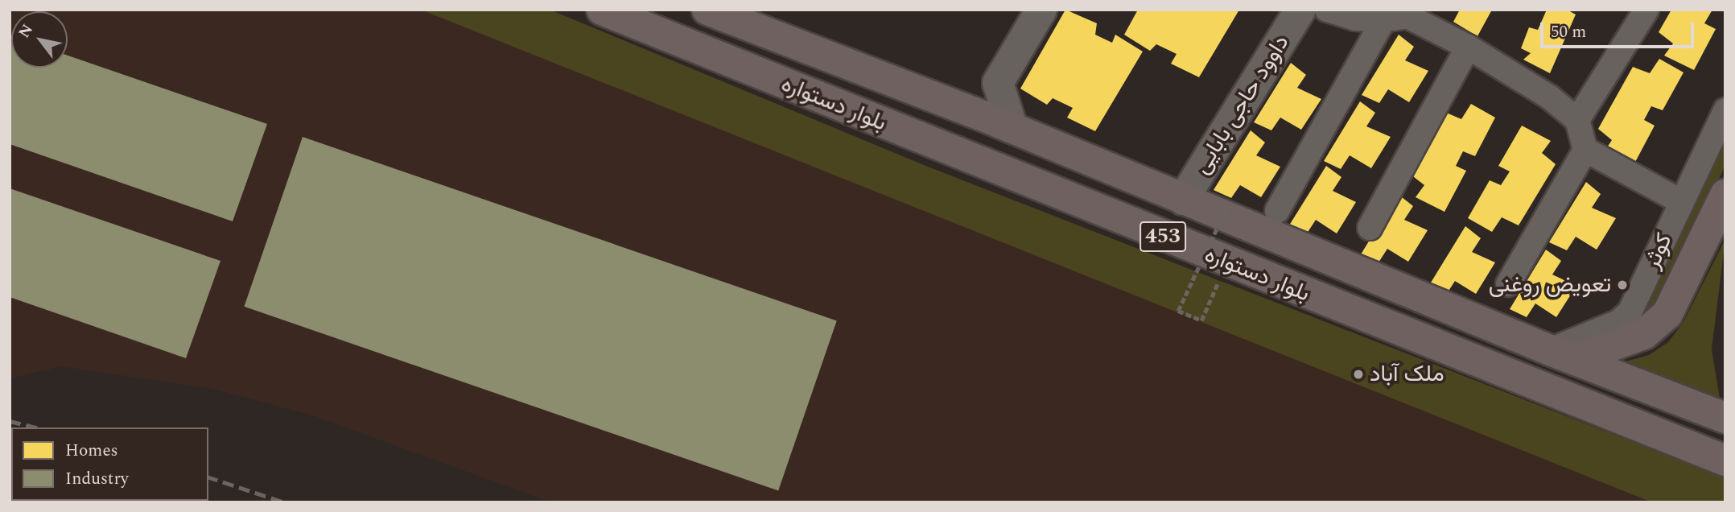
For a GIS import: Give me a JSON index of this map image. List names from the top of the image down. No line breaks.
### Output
{"streets":{"main road":["بلوار دستواره","453"],"street":["داوود حاجی بابایی","کوثر"]},"crossings":[["بلوار دستواره","داوود حاجی بابایی"],["بلوار دستواره","کوثر"]],"places":["تعویض روغنی","ملک آباد"],"legend":["Homes","Industry"],"scale_bar":"50 m","north":"top left"}
